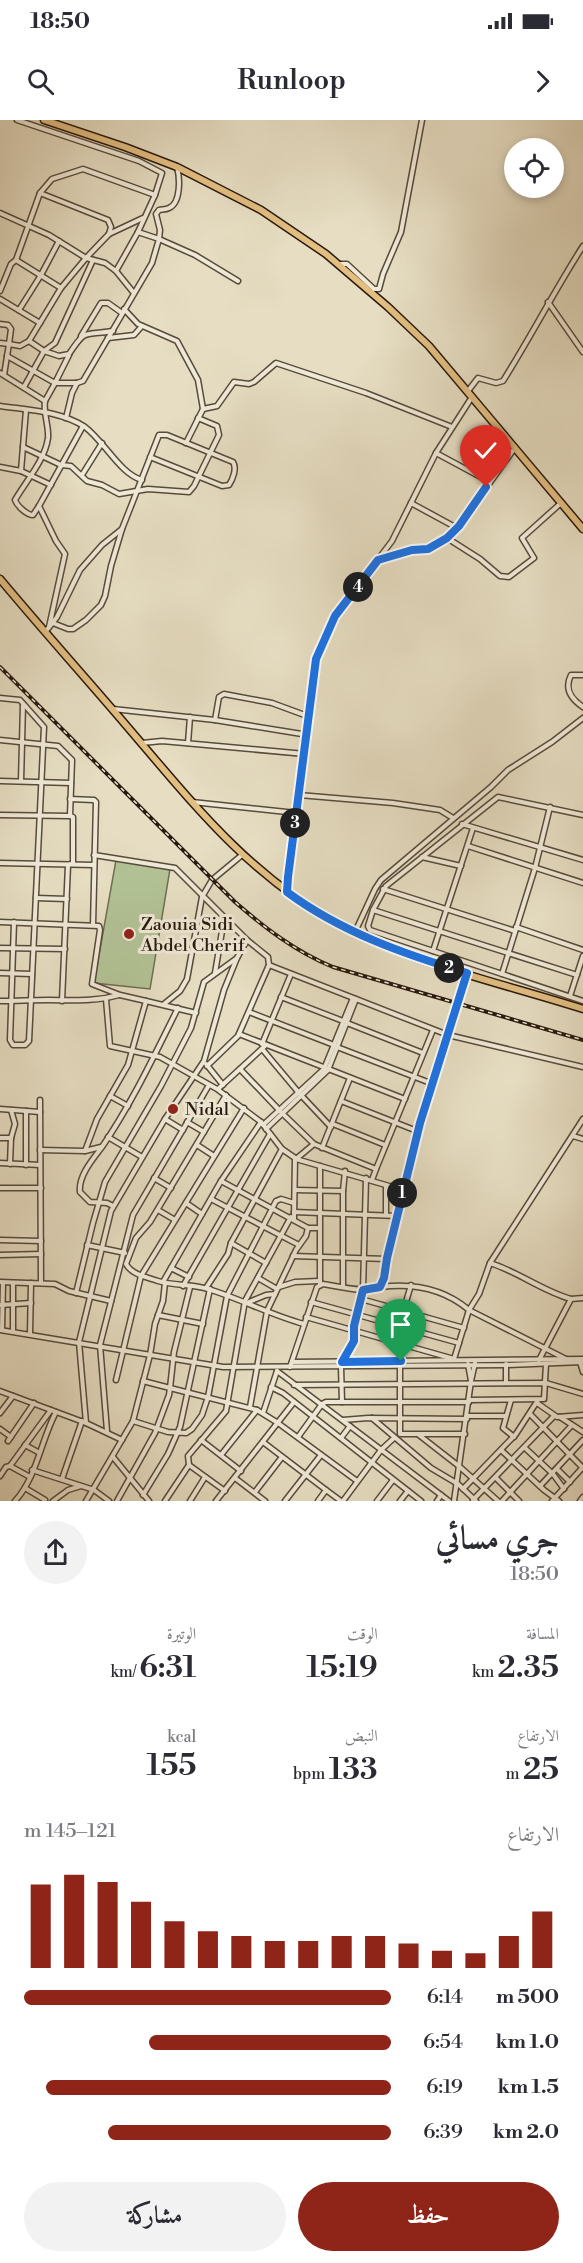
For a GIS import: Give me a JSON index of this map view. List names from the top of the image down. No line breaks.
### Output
{"places":["Zaouia Sidi Abdel Cherif","Nidal"],"page":{"status":"18:50","header":"Runloop","pins":["4","3","2","1"],"heading":["جري مسائي","18:50"],"stats":[["المسافة","2.35 km"],["الوقت","15:19"],["الوتيرة","6:31 /km"],["الارتفاع","25 m"],["النبض","133 bpm"],["kcal","155"]],"chart":["الارتفاع","121–145 m"],"list":[{"name":"500 m","note":"6:14"},{"name":"1.0 km","note":"6:54"},{"name":"1.5 km","note":"6:19"},{"name":"2.0 km","note":"6:39"}],"buttons":["حفظ","مشاركة"]}}
